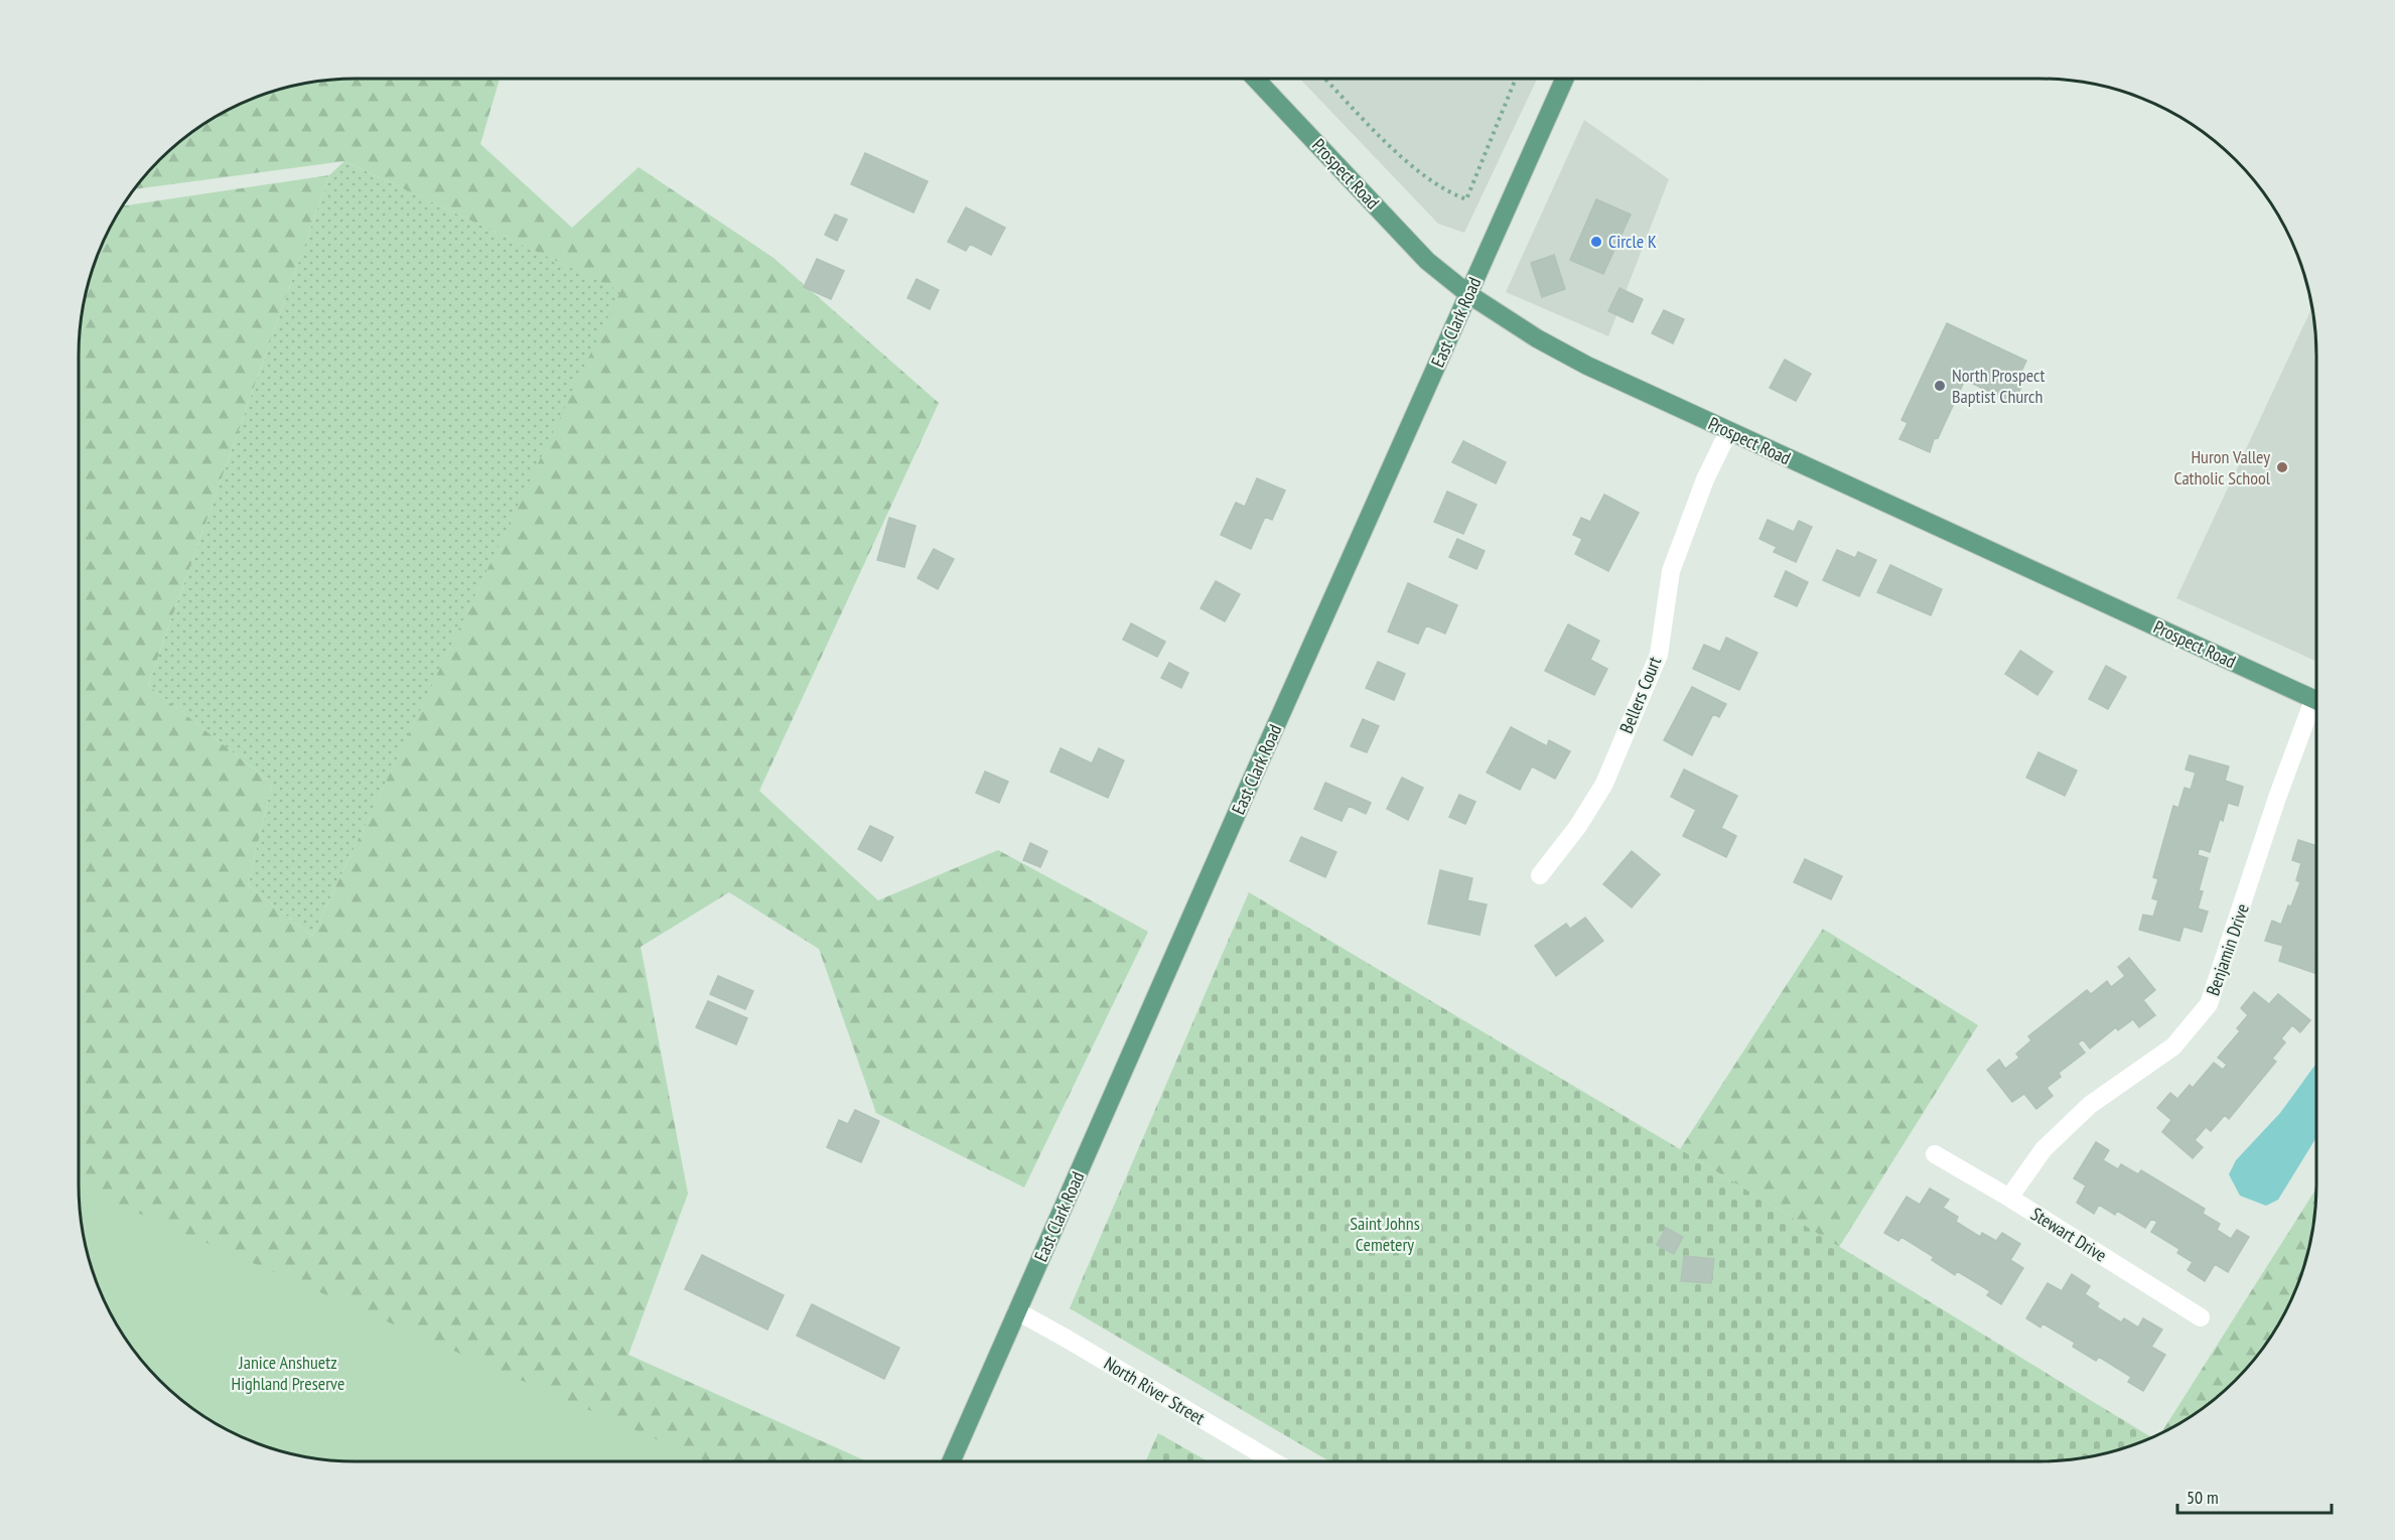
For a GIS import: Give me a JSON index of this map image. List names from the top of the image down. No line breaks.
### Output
{"streets":{"main road":["Prospect Road","East Clark Road"],"street":["Bellers Court","Benjamin Drive","Stewart Drive","North River Street"]},"crossings":[["Prospect Road","East Clark Road"],["Prospect Road","Bellers Court"],["East Clark Road","North River Street"],["Benjamin Drive","Stewart Drive"]],"parks":["Saint Johns Cemetery","Janice Anshuetz Highland Preserve"],"places":["Circle K","North Prospect Baptist Church","Huron Valley Catholic School"],"scale_bar":"50 m"}
